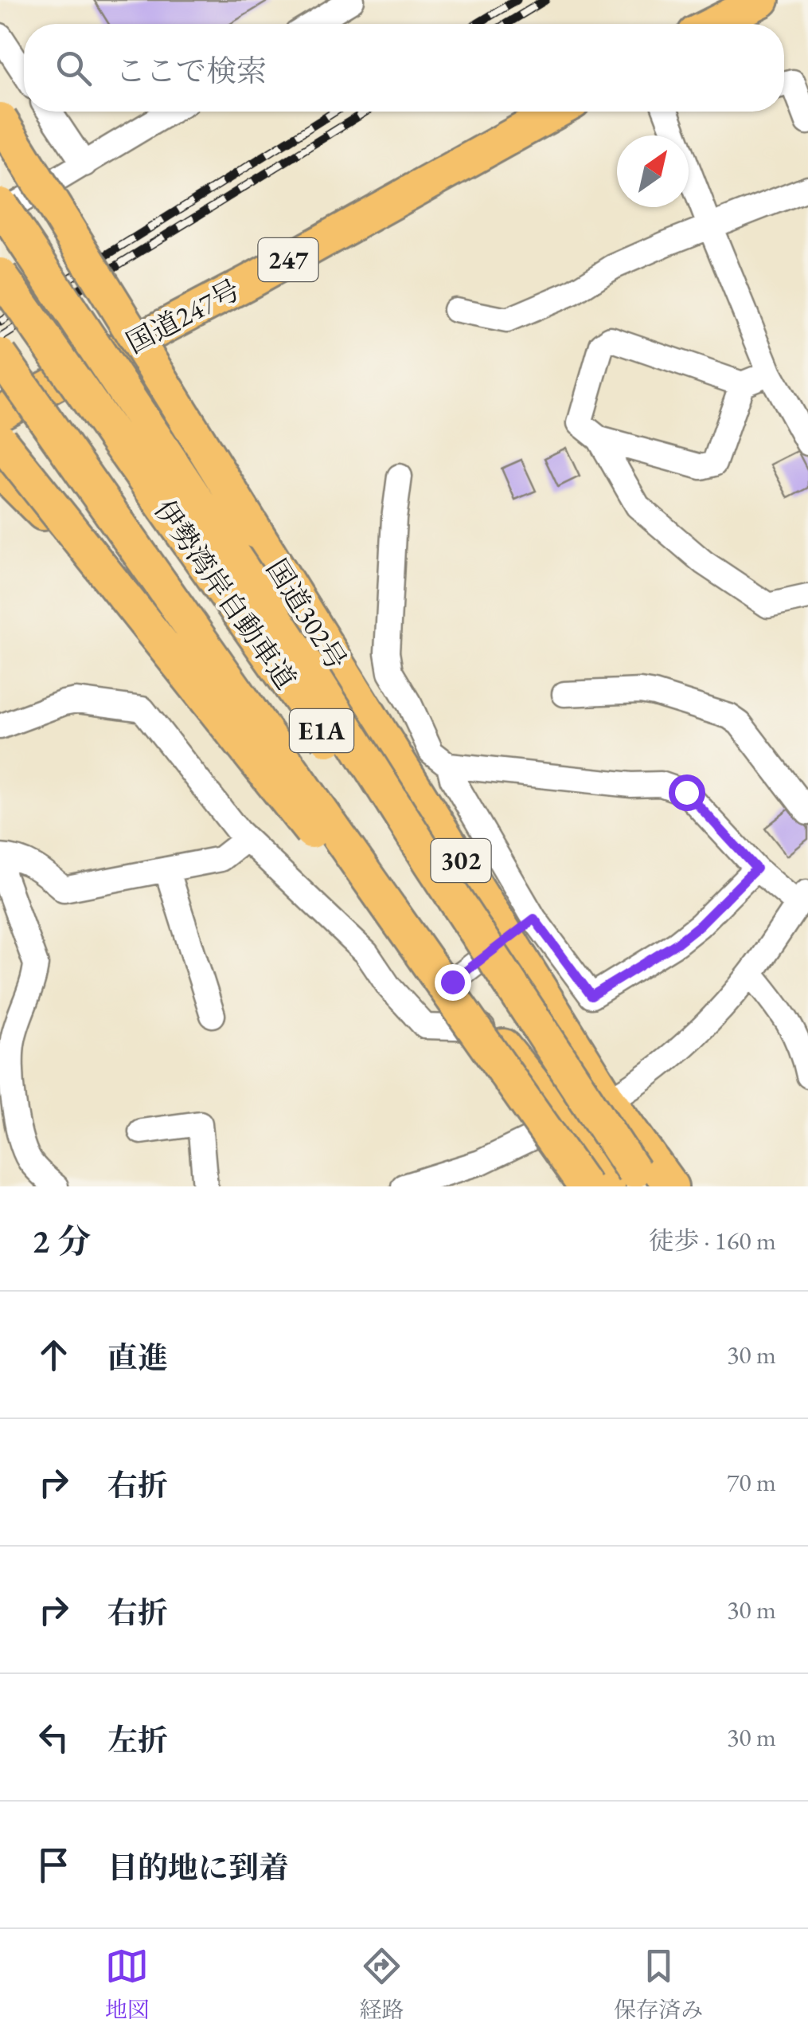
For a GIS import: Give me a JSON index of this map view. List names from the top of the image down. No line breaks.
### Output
{"streets":{"highway":["247","国道247号","伊勢湾岸自動車道","国道302号","E1A","302"]},"crossings":[["伊勢湾岸自動車道","302"]],"north":"top right","page":{"search":"ここで検索","heading":["2 分","徒歩 · 160 m"],"list":[["直進","30 m"],["右折","70 m"],["右折","30 m"],["左折","30 m"],"目的地に到着"],"nav":["地図","経路","保存済み"]}}
